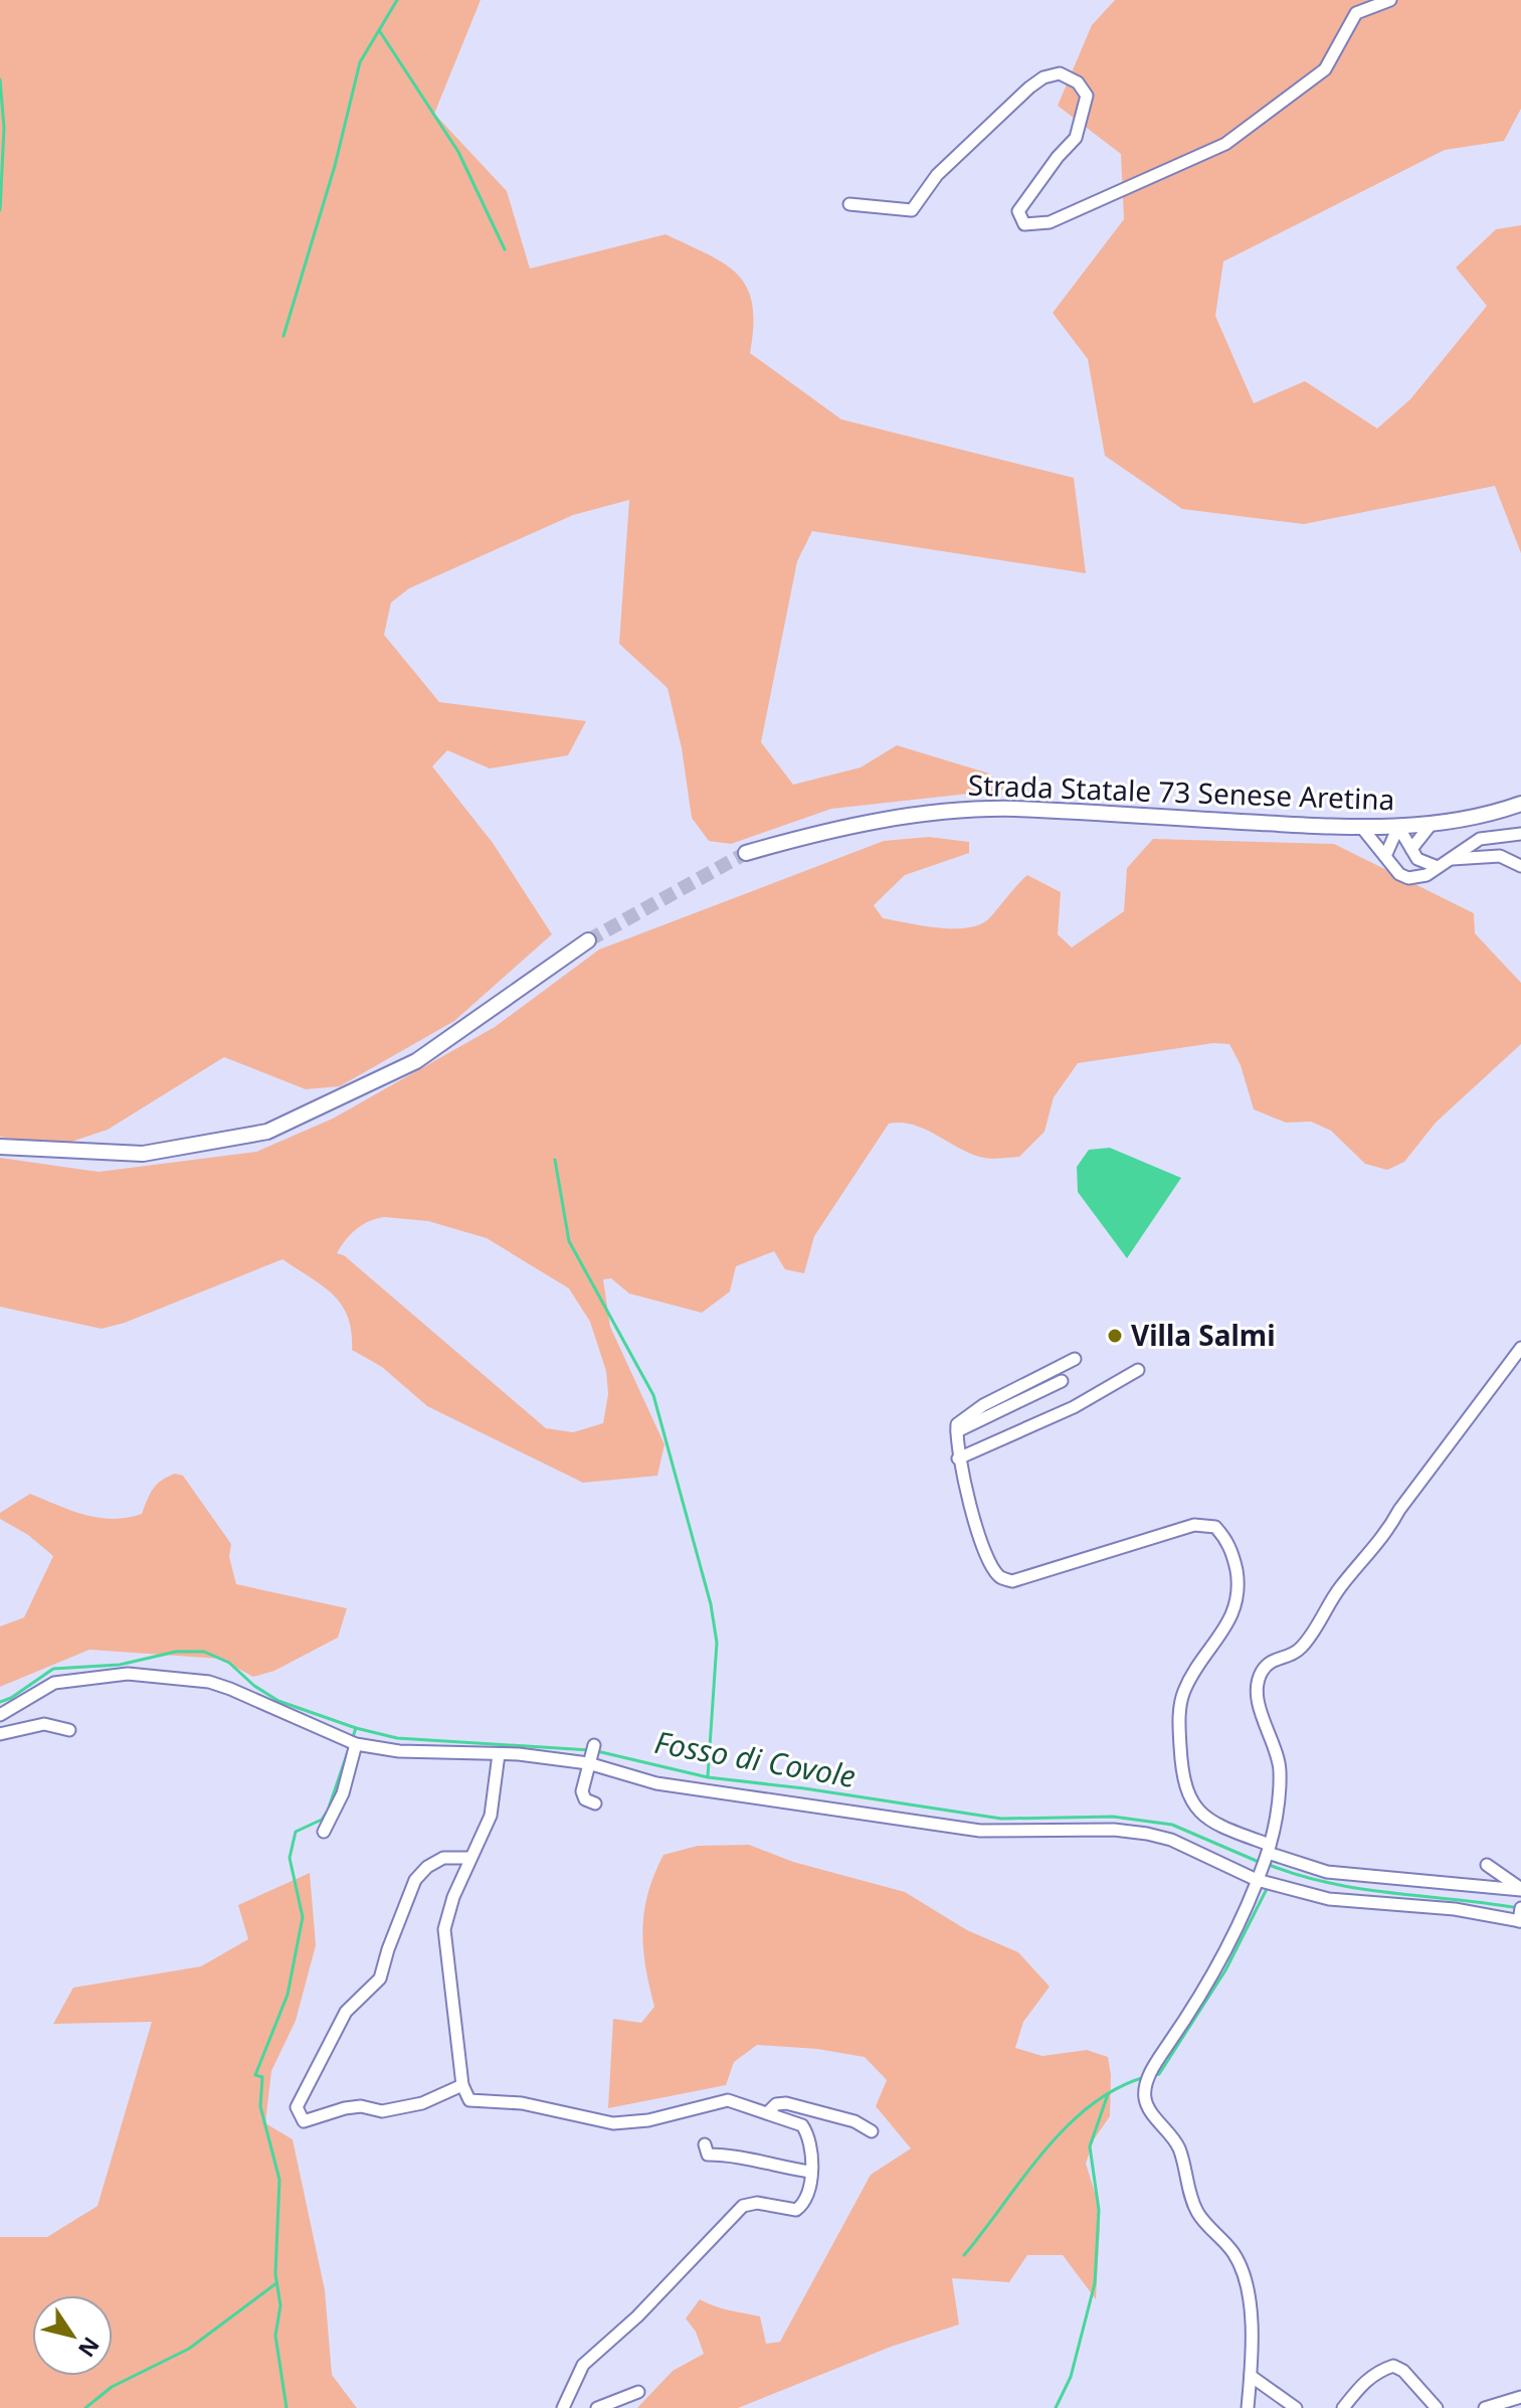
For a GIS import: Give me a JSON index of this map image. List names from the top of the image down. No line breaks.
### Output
{"streets":{"main road":["Strada Statale 73 Senese Aretina"]},"water":["Fosso di Covole"],"places":["Villa Salmi"],"north":"bottom right"}
